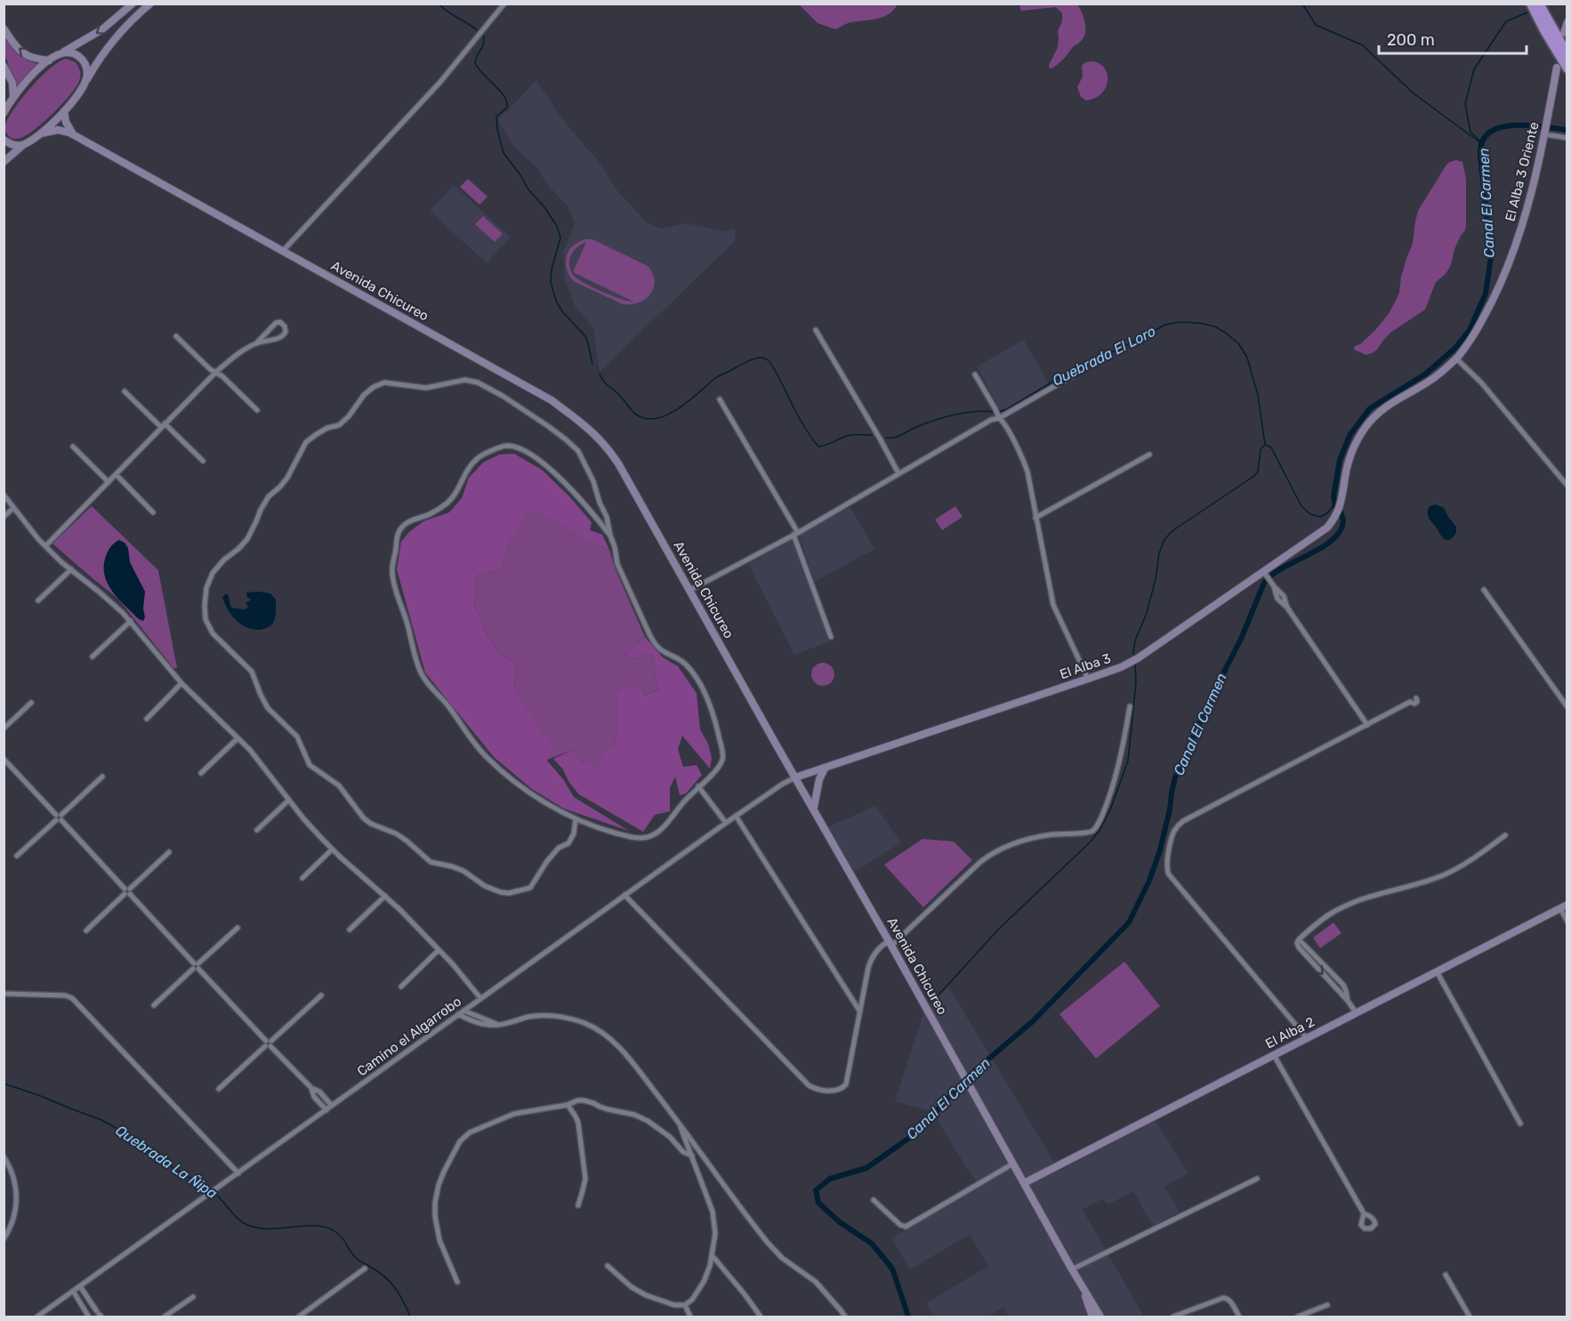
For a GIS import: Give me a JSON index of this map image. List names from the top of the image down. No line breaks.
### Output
{"streets":{"main road":["El Alba 3 Oriente","Avenida Chicureo","El Alba 3","El Alba 2"],"street":["Camino el Algarrobo"]},"crossings":[["El Alba 3 Oriente","El Alba 3"],["Avenida Chicureo","El Alba 3"],["Avenida Chicureo","El Alba 2"],["Avenida Chicureo","Camino el Algarrobo"],["El Alba 3","Camino el Algarrobo"]],"water":["Canal El Carmen","Quebrada El Loro","Quebrada La Ñipa"],"scale_bar":"200 m"}
